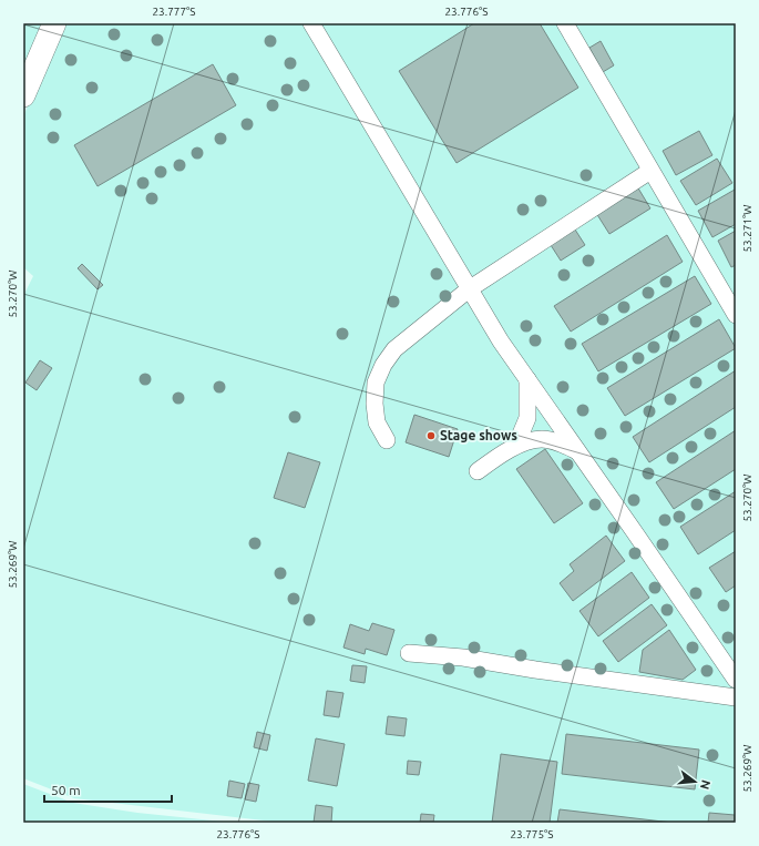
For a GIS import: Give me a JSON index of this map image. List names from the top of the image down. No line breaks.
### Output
{"places":["Stage shows"],"scale_bar":"50 m","north":"right","coordinates":["23.777°S","23.776°S","53.271°W","53.270°W","53.269°W","23.775°S"]}
